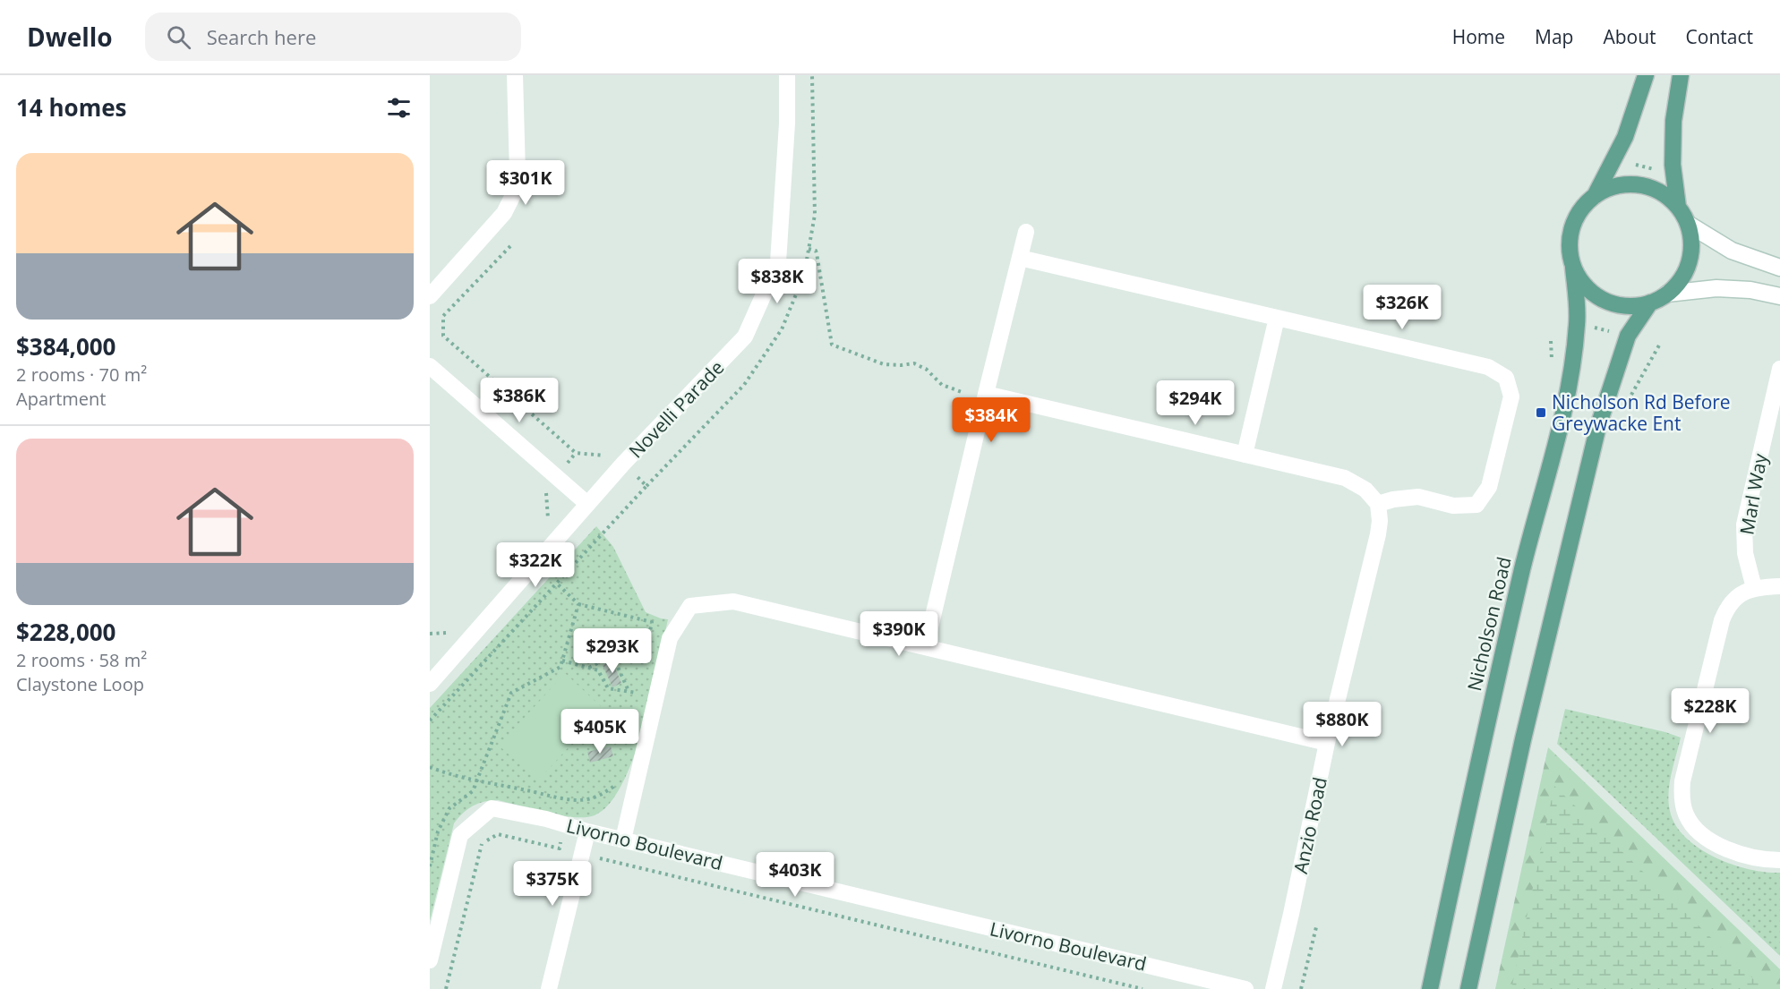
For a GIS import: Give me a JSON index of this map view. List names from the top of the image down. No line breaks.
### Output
{"streets":{"main road":["Nicholson Road"],"street":["Novelli Parade","Marl Way","Anzio Road","Livorno Boulevard"]},"places":{"transit":["Nicholson Rd Before Greywacke Ent"]},"page":{"header":"Dwello","search":"Search here","nav":["Home","Map","About","Contact"],"heading":"14 homes","list":[{"name":"$384,000","note":"2 rooms · 70 m² · Apartment"},{"name":"$228,000","note":"2 rooms · 58 m² · Claystone Loop"}],"price":["$301K","$838K","$326K","$386K","$294K","$384K","$322K","$390K","$293K","$228K","$880K","$405K","$403K","$375K"]}}
